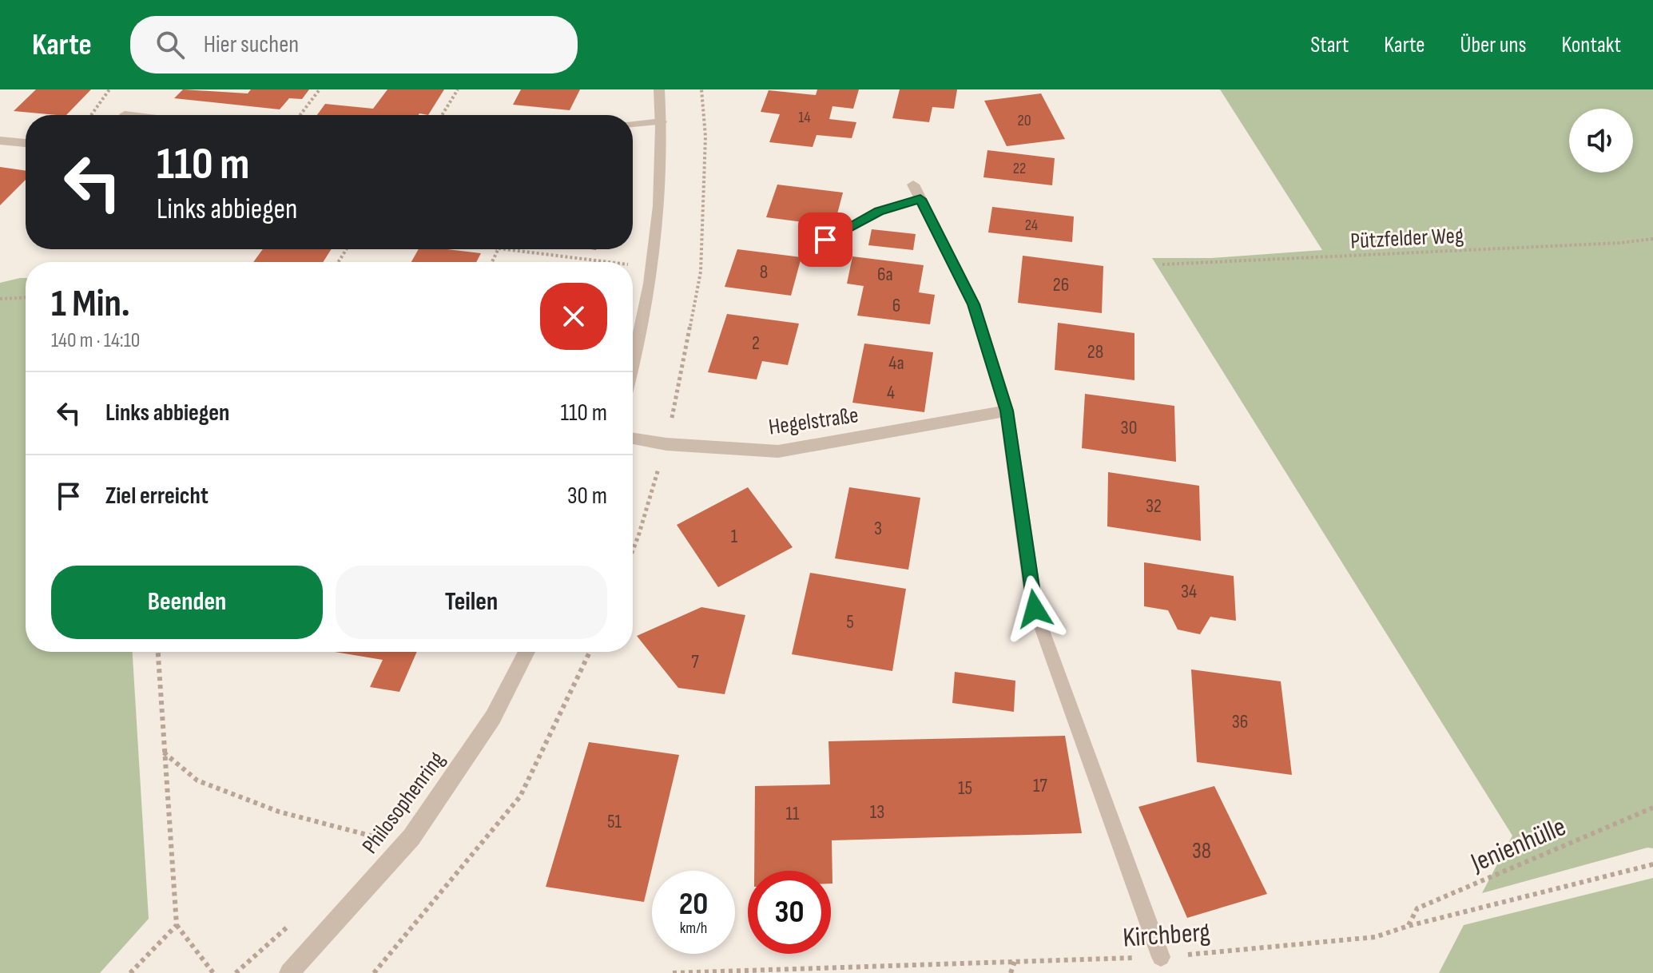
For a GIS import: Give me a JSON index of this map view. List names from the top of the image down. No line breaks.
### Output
{"streets":{"street":["Hegelstraße","Philosophenring"],"path":["Pützfelder Weg","Jenienhülle","Kirchberg"]},"crossings":[["Jenienhülle","Kirchberg"]],"house_numbers":["14","20","22","24","8","6a","26","6","2","28","4a","4","30","32","3","1","34","5","7","36","17","15","13","11","51","38"],"page":{"header":"Karte","search":"Hier suchen","nav":["Start","Karte","Über uns","Kontakt"],"turn":["110 m","Links abbiegen"],"heading":["1 Min.","140 m · 14:10"],"list":[{"name":"Links abbiegen","value":"110 m"},{"name":"Ziel erreicht","value":"30 m"}],"buttons":["Beenden","Teilen"],"speed":"20 km/h","limit":"30"}}
